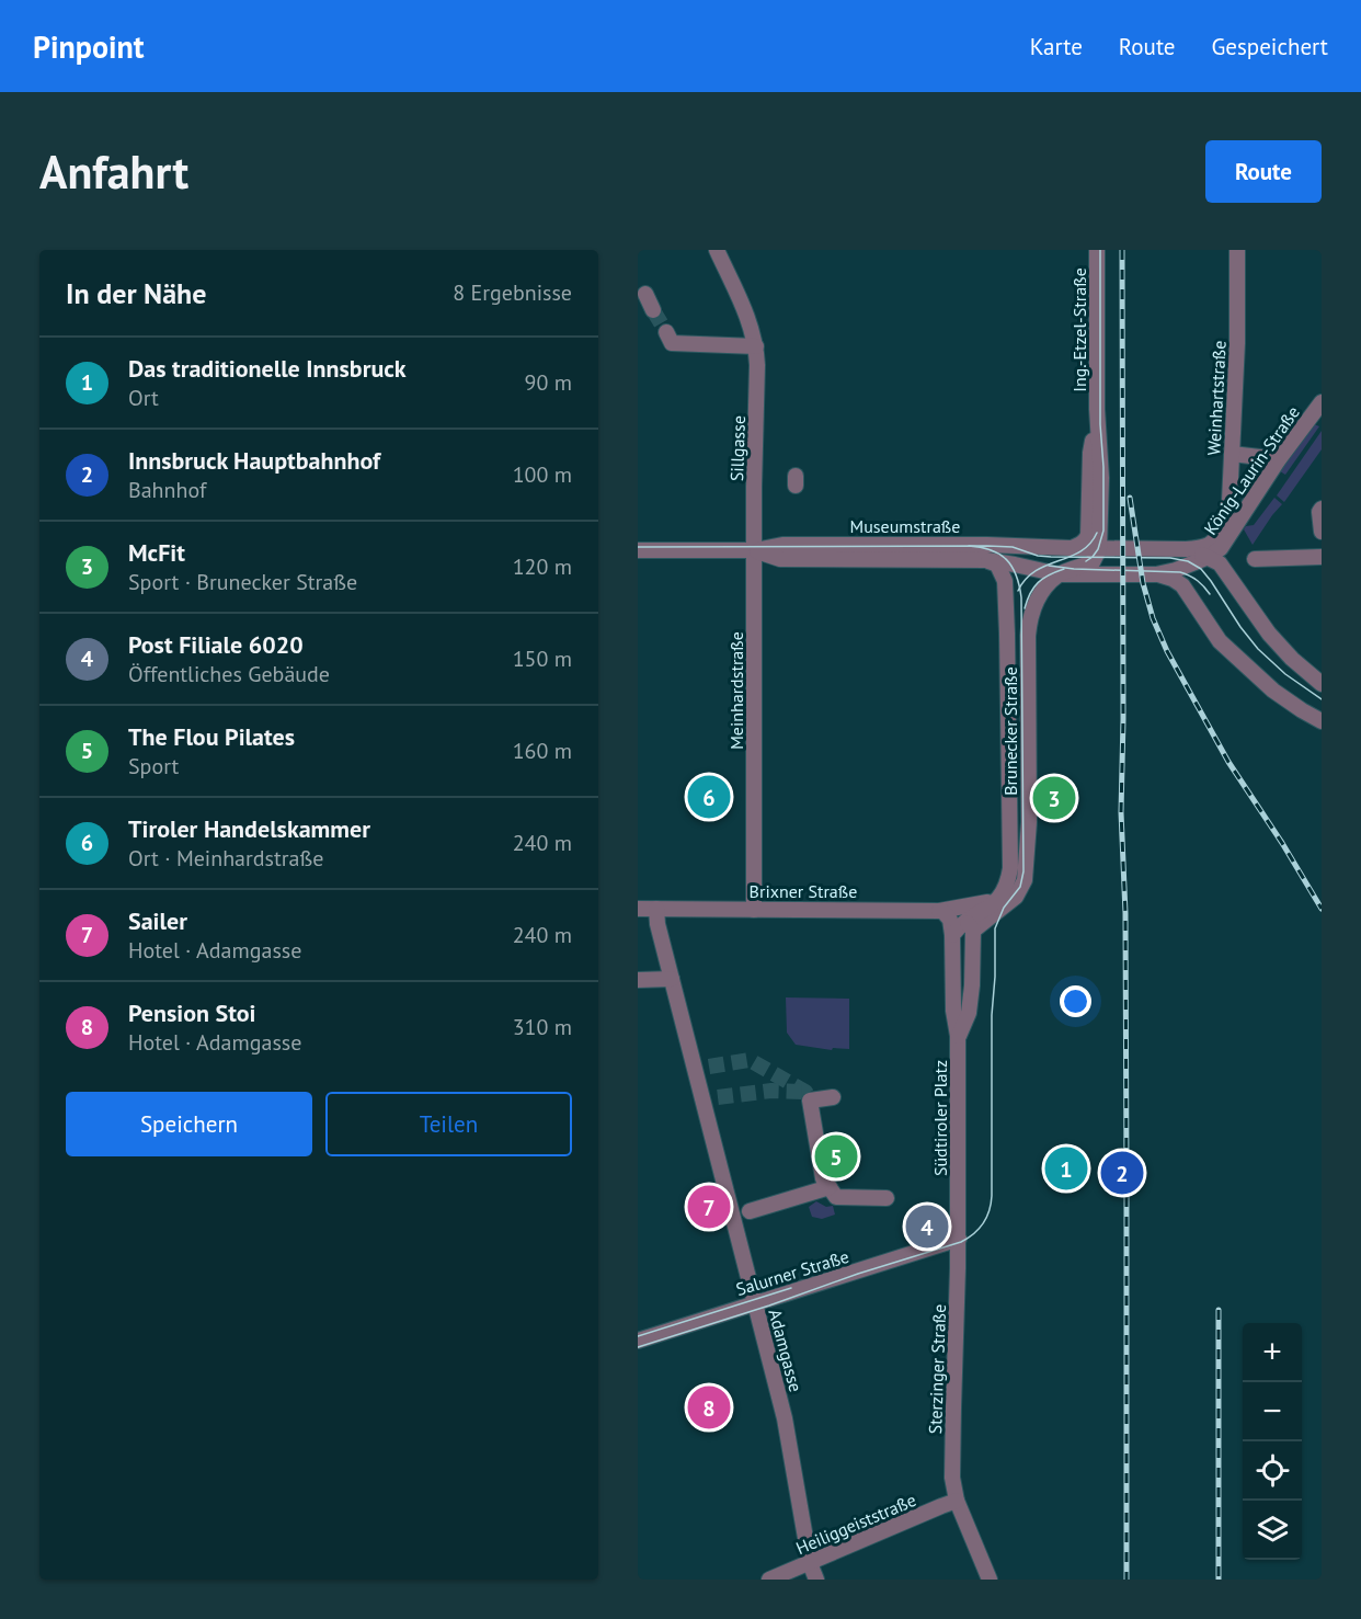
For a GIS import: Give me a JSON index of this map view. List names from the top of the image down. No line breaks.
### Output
{"streets":{"street":["Ing.-Etzel-Straße","Weinhartstraße","Sillgasse","König-Laurin-Straße","Museumstraße","Meinhardstraße","Brunecker Straße","Brixner Straße","Südtiroler Platz","Salurner Straße","Adamgasse","Sterzinger Straße","Heiliggeiststraße"]},"crossings":[["Ing.-Etzel-Straße","Museumstraße"],["Weinhartstraße","König-Laurin-Straße"],["Weinhartstraße","Museumstraße"],["Sillgasse","Museumstraße"],["Sillgasse","Meinhardstraße"],["König-Laurin-Straße","Museumstraße"],["Museumstraße","Meinhardstraße"],["Museumstraße","Brunecker Straße"],["Meinhardstraße","Brixner Straße"],["Brixner Straße","Südtiroler Platz"],["Brixner Straße","Adamgasse"],["Südtiroler Platz","Salurner Straße"],["Südtiroler Platz","Sterzinger Straße"],["Salurner Straße","Adamgasse"],["Salurner Straße","Sterzinger Straße"],["Adamgasse","Heiliggeiststraße"],["Sterzinger Straße","Heiliggeiststraße"]],"page":{"header":"Pinpoint","nav":["Karte","Route","Gespeichert"],"buttons":["Route",["Speichern","Teilen"]],"title":"Anfahrt","heading":["In der Nähe","8 Ergebnisse"],"list":[{"mark":"1","name":"Das traditionelle Innsbruck","note":"Ort","value":"90 m"},{"mark":"2","name":"Innsbruck Hauptbahnhof","note":"Bahnhof","value":"100 m"},{"mark":"3","name":"McFit","note":"Sport · Brunecker Straße","value":"120 m"},{"mark":"4","name":"Post Filiale 6020","note":"Öffentliches Gebäude","value":"150 m"},{"mark":"5","name":"The Flou Pilates","note":"Sport","value":"160 m"},{"mark":"6","name":"Tiroler Handelskammer","note":"Ort · Meinhardstraße","value":"240 m"},{"mark":"7","name":"Sailer","note":"Hotel · Adamgasse","value":"240 m"},{"mark":"8","name":"Pension Stoi","note":"Hotel · Adamgasse","value":"310 m"}],"pins":["6","3","5","1","2","7","4","8"],"map_buttons":["+","−"]}}
